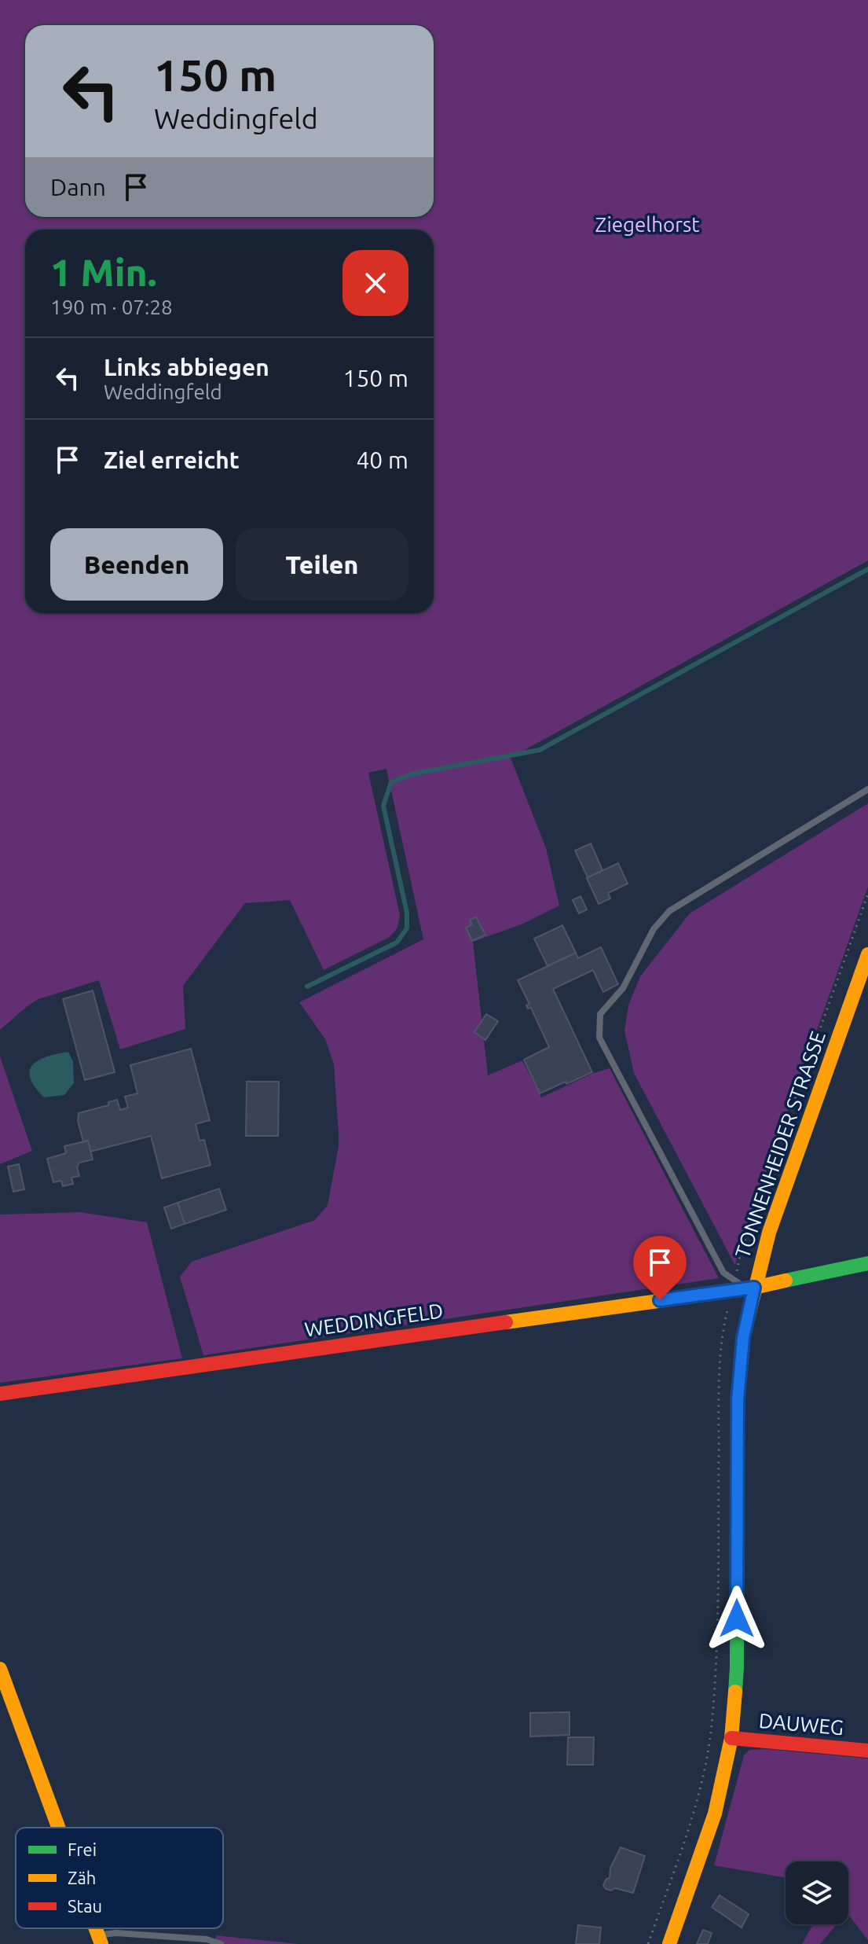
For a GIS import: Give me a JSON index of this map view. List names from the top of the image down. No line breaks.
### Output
{"streets":{"street":["TONNENHEIDER STRASSE","WEDDINGFELD","DAUWEG"]},"crossings":[["TONNENHEIDER STRASSE","WEDDINGFELD"],["TONNENHEIDER STRASSE","DAUWEG"]],"parks":["Ziegelhorst"],"legend":["Frei","Zäh","Stau"],"page":{"turn":["150 m","Weddingfeld"],"then":"Dann","heading":["1 Min.","190 m · 07:28"],"list":[{"name":"Links abbiegen","note":"Weddingfeld","value":"150 m"},{"name":"Ziel erreicht","value":"40 m"}],"buttons":["Beenden","Teilen"]}}
